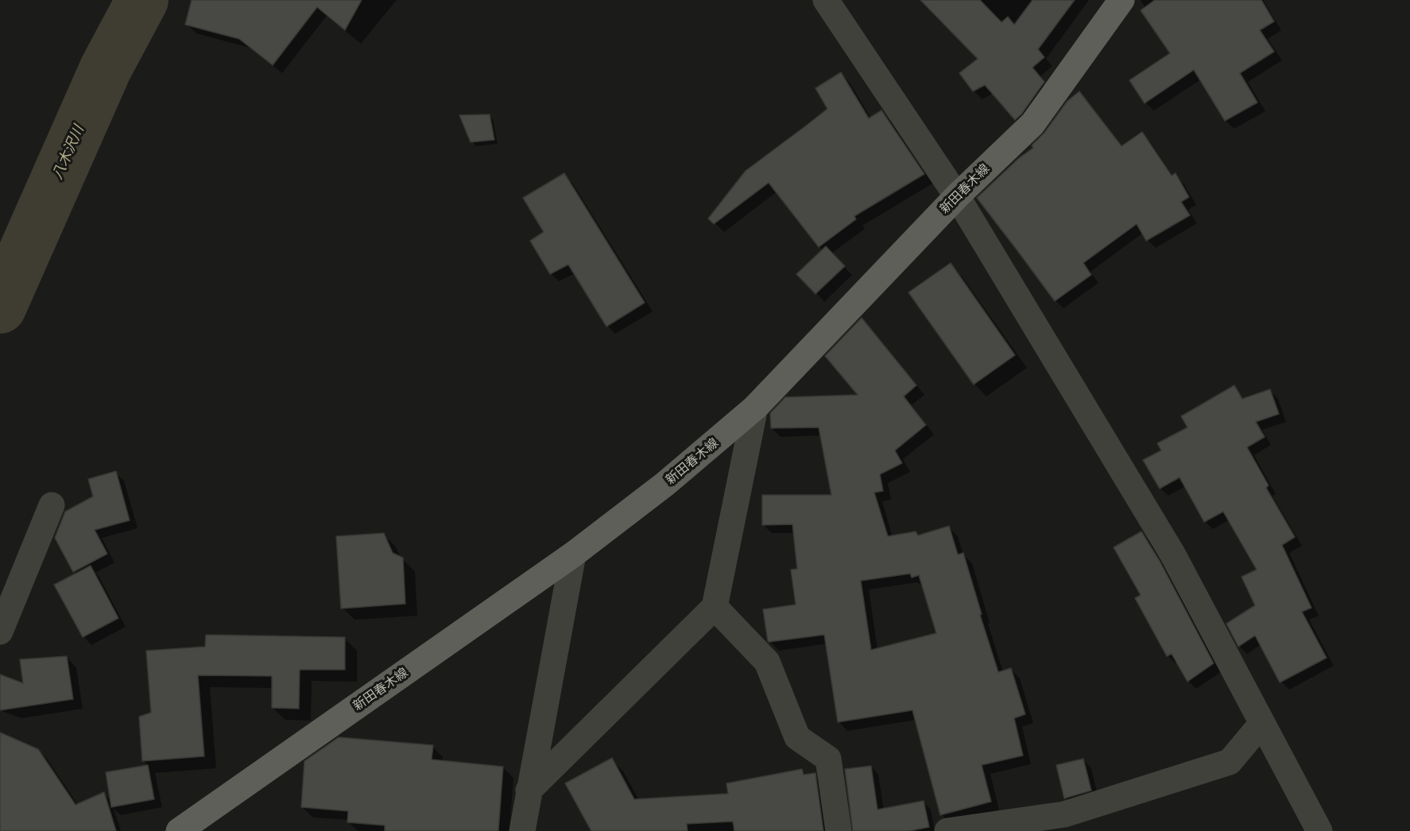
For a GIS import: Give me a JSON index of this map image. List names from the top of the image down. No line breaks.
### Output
{"streets":{"main road":["新田春木線"]},"water":["八木沢川"]}
